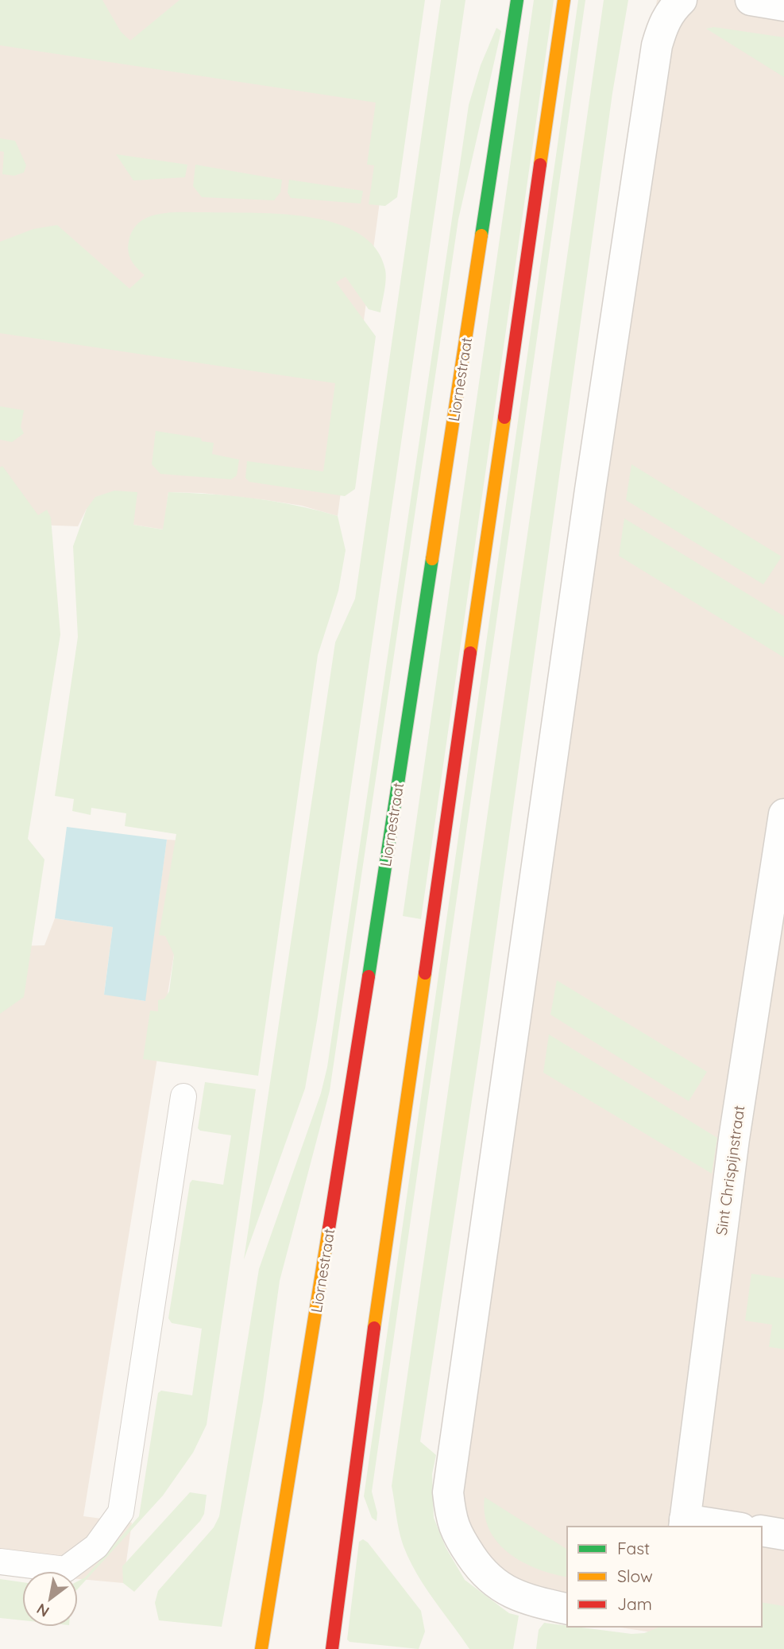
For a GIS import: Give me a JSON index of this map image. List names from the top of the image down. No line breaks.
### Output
{"streets":{"street":["Liornestraat","Sint Chrispijnstraat"]},"legend":["Fast","Slow","Jam"],"north":"bottom left"}
